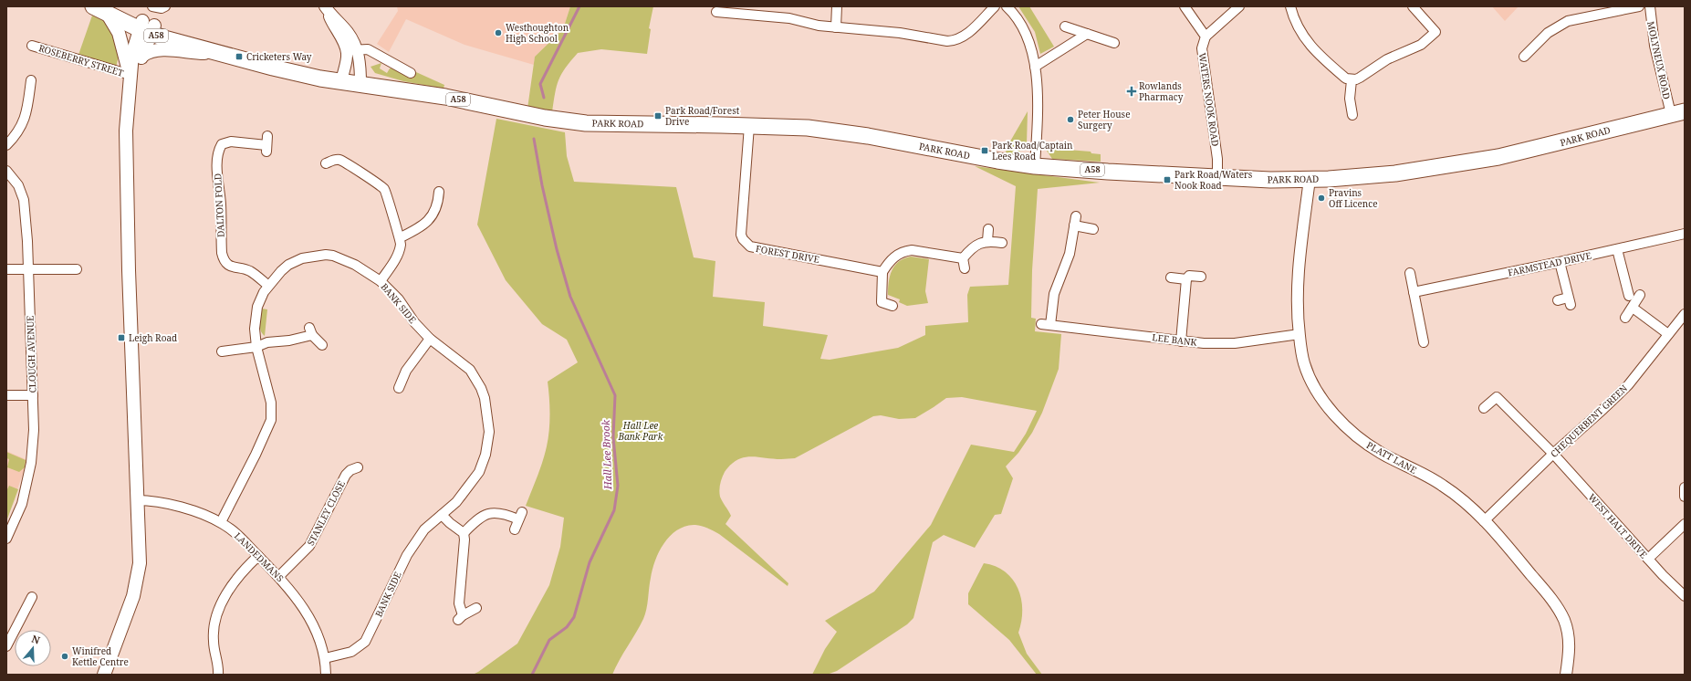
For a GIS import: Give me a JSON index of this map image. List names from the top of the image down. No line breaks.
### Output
{"streets":{"highway":["A58","PARK ROAD"],"street":["ROSEBERRY STREET","MOLYNEUX ROAD","WATERS NOOK ROAD","DALTON FOLD","FOREST DRIVE","FARMSTEAD DRIVE","BANK SIDE","LEE BANK","CLOUGH AVENUE","CHEQUERBENT GREEN","PLATT LANE","STANLEY CLOSE","WEST HALT DRIVE","LANDEDMANS"]},"crossings":[["A58","PARK ROAD"],["MOLYNEUX ROAD","PARK ROAD"],["WATERS NOOK ROAD","PARK ROAD"],["PARK ROAD","FOREST DRIVE"],["PARK ROAD","PLATT LANE"],["DALTON FOLD","BANK SIDE"],["BANK SIDE","LANDEDMANS"],["LEE BANK","PLATT LANE"],["CHEQUERBENT GREEN","PLATT LANE"],["CHEQUERBENT GREEN","WEST HALT DRIVE"],["STANLEY CLOSE","LANDEDMANS"]],"water":["Hall Lee Brook"],"parks":["Hall Lee Bank Park"],"places":{"other":["Westhoughton High School","Peter House Surgery","Pravins Off Licence","Winifred Kettle Centre"],"transit":["Cricketers Way","Park Road/Forest Drive","Park Road/Captain Lees Road","Park Road/Waters Nook Road","Leigh Road"],"health":["Rowlands Pharmacy"]},"north":"top"}
